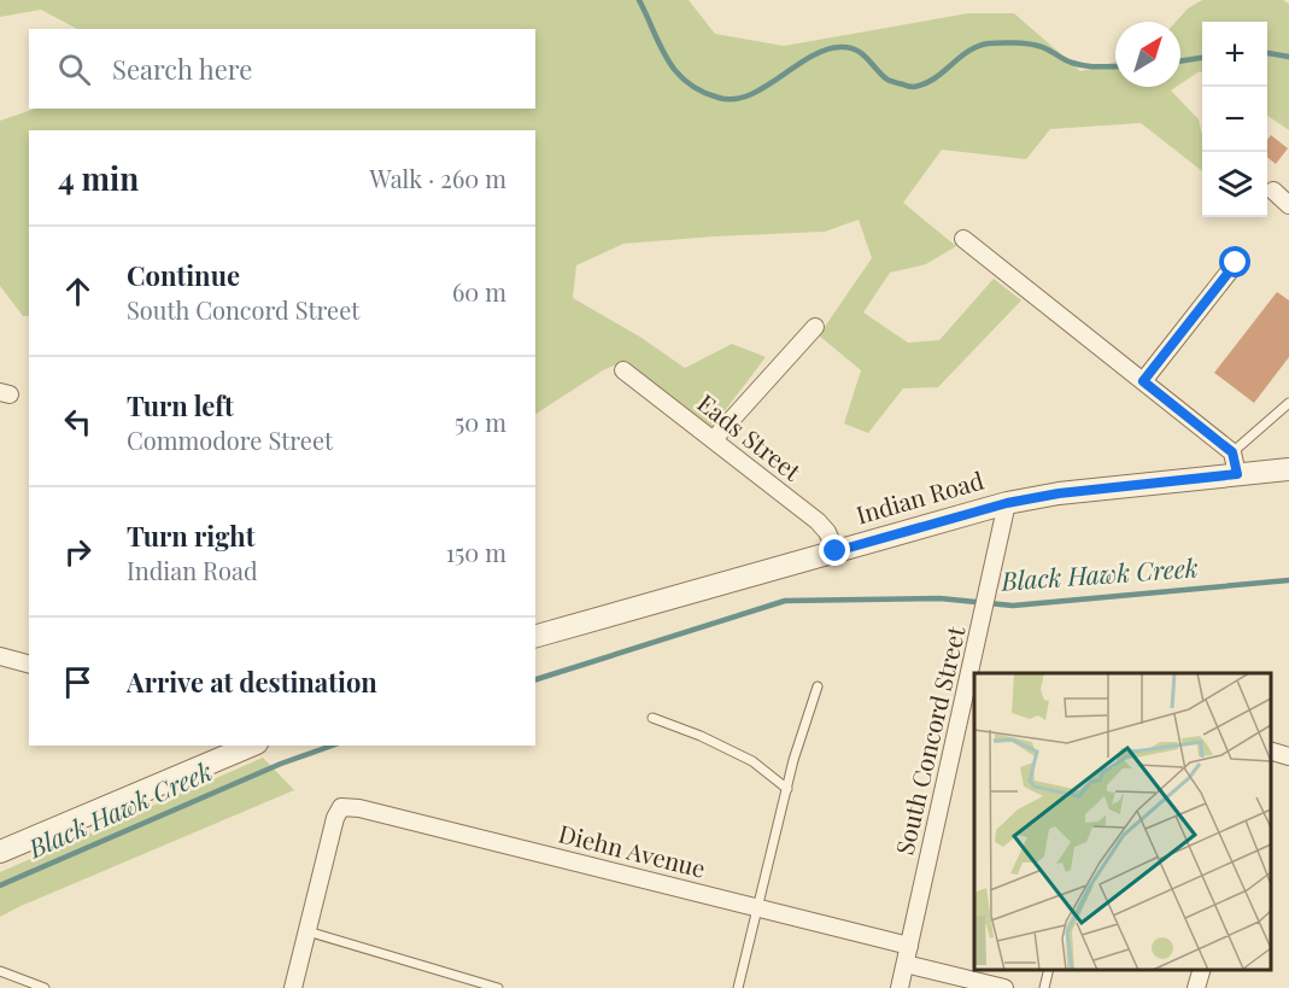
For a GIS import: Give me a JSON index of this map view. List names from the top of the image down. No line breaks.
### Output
{"streets":{"street":["Eads Street","Indian Road","South Concord Street","Diehn Avenue"]},"crossings":[["Eads Street","Indian Road"],["Indian Road","South Concord Street"],["South Concord Street","Diehn Avenue"]],"water":["Black Hawk Creek"],"north":"top right","page":{"map_buttons":["+","−"],"search":"Search here","heading":["4 min","Walk · 260 m"],"list":[["Continue","South Concord Street","60 m"],["Turn left","Commodore Street","50 m"],["Turn right","Indian Road","150 m"],"Arrive at destination"]}}
